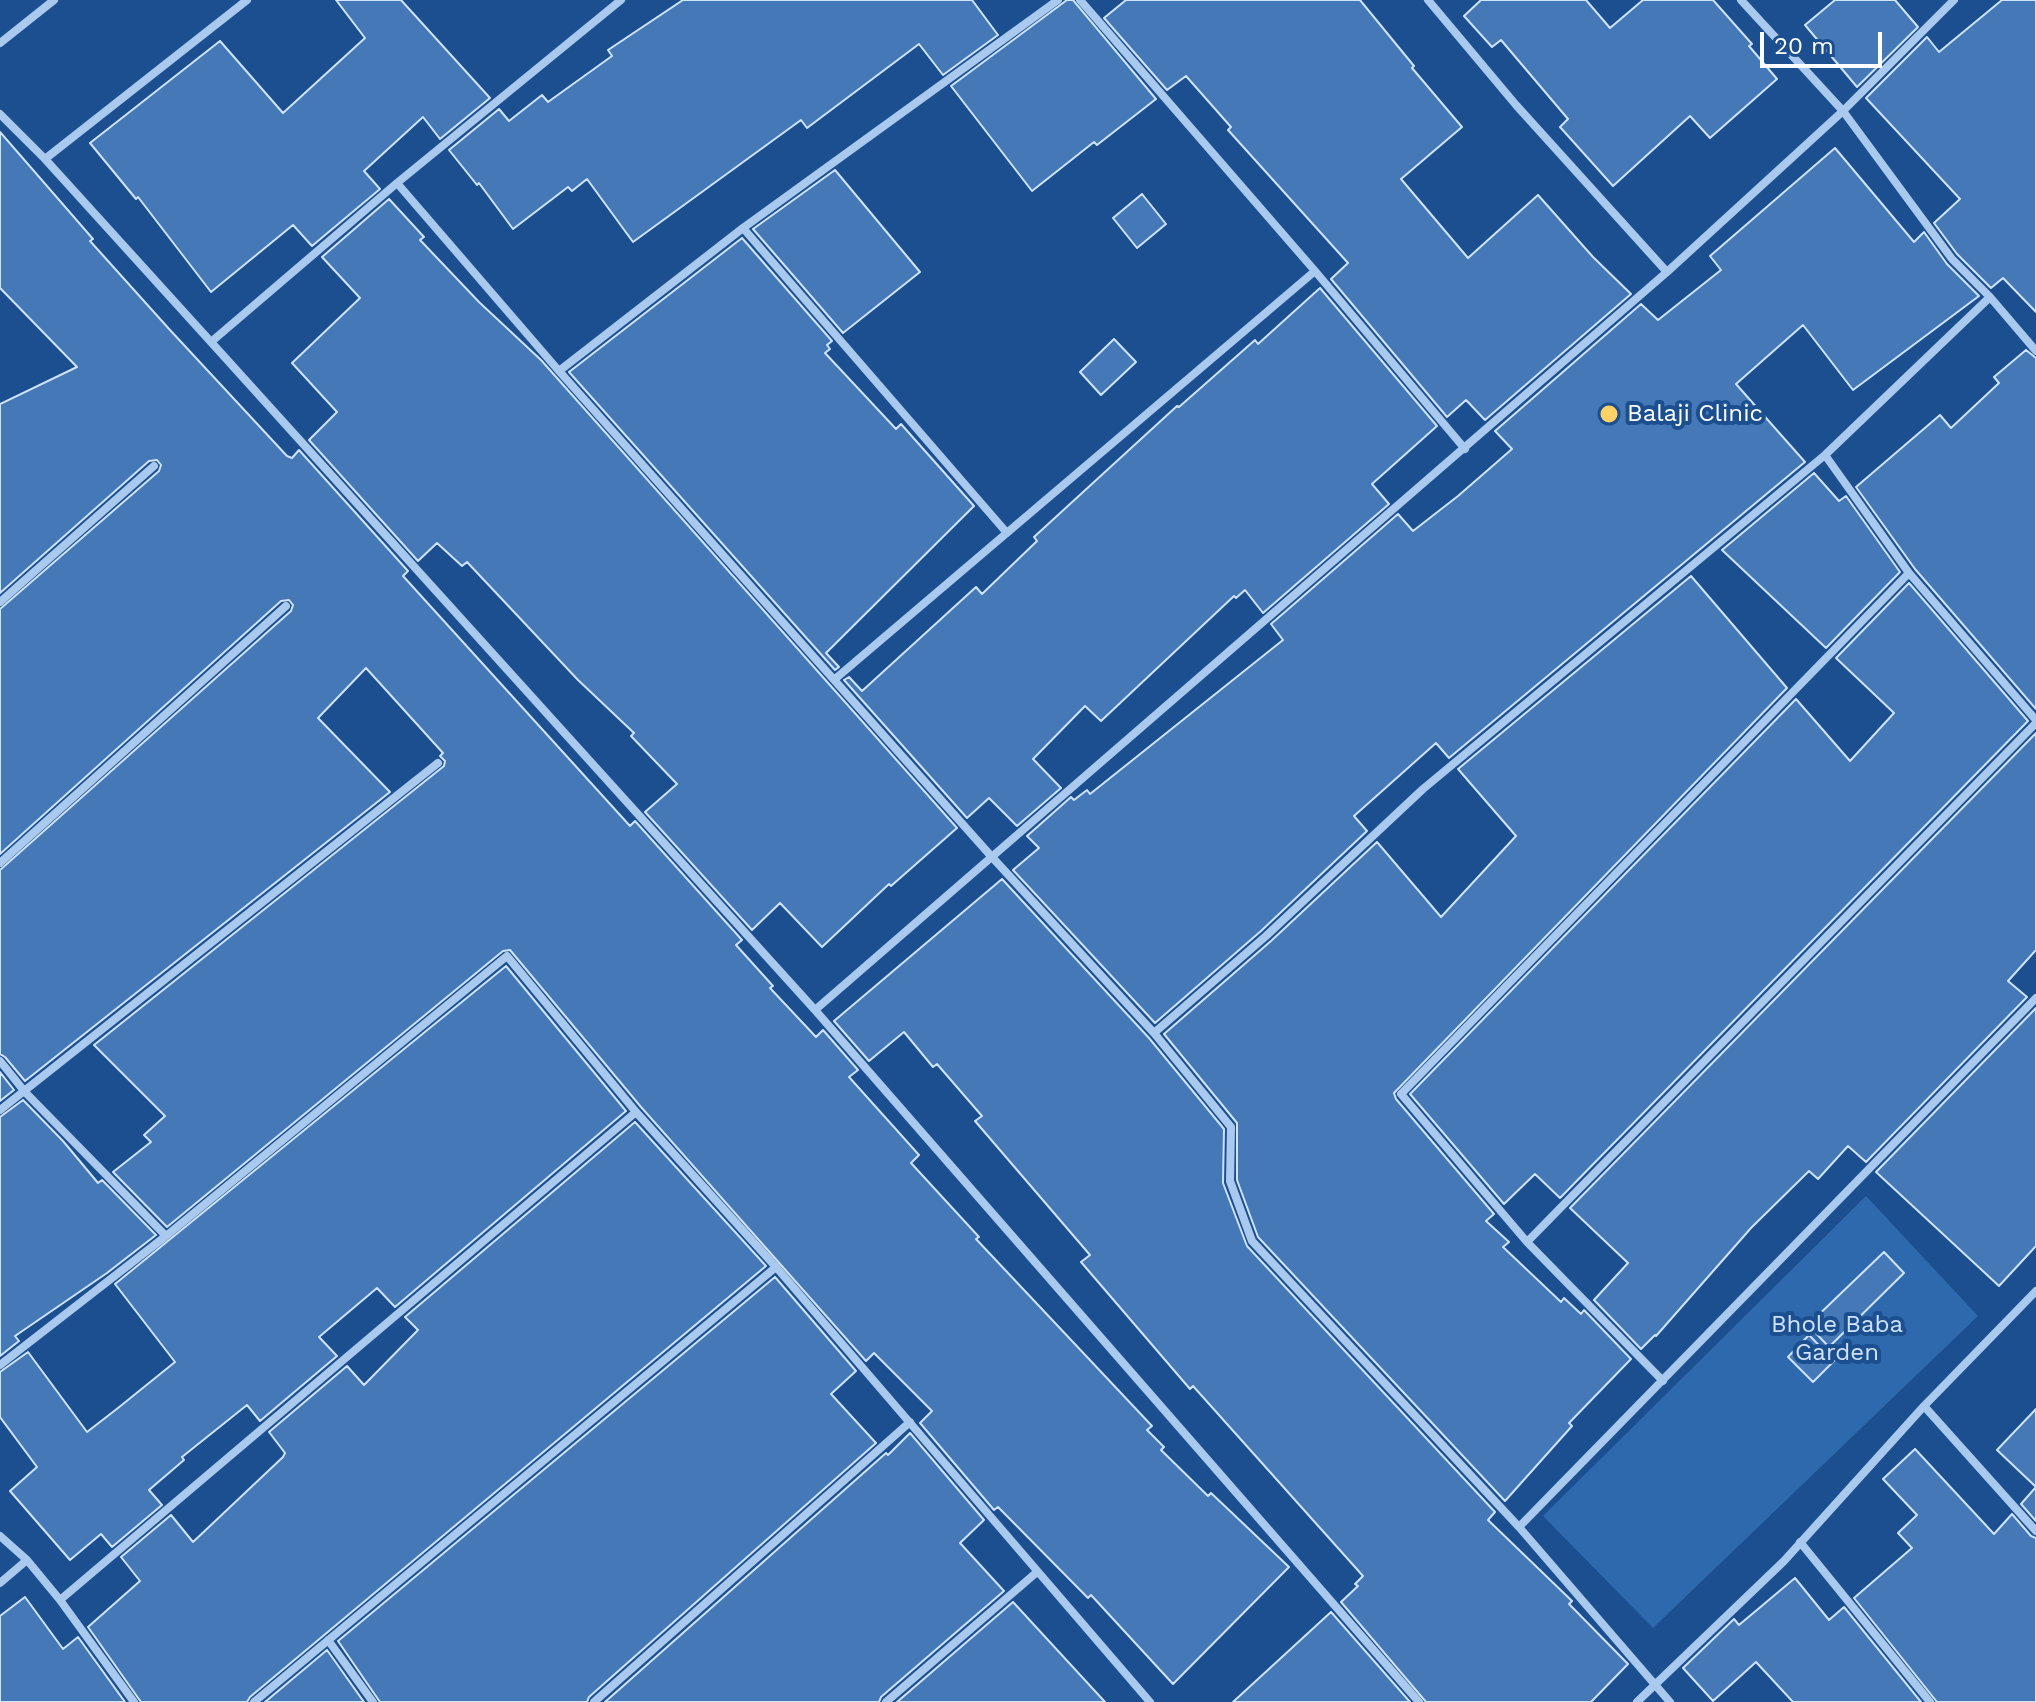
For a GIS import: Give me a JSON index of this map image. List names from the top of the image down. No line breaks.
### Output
{"parks":["Bhole Baba Garden"],"places":["Balaji Clinic"],"scale_bar":"20 m"}
